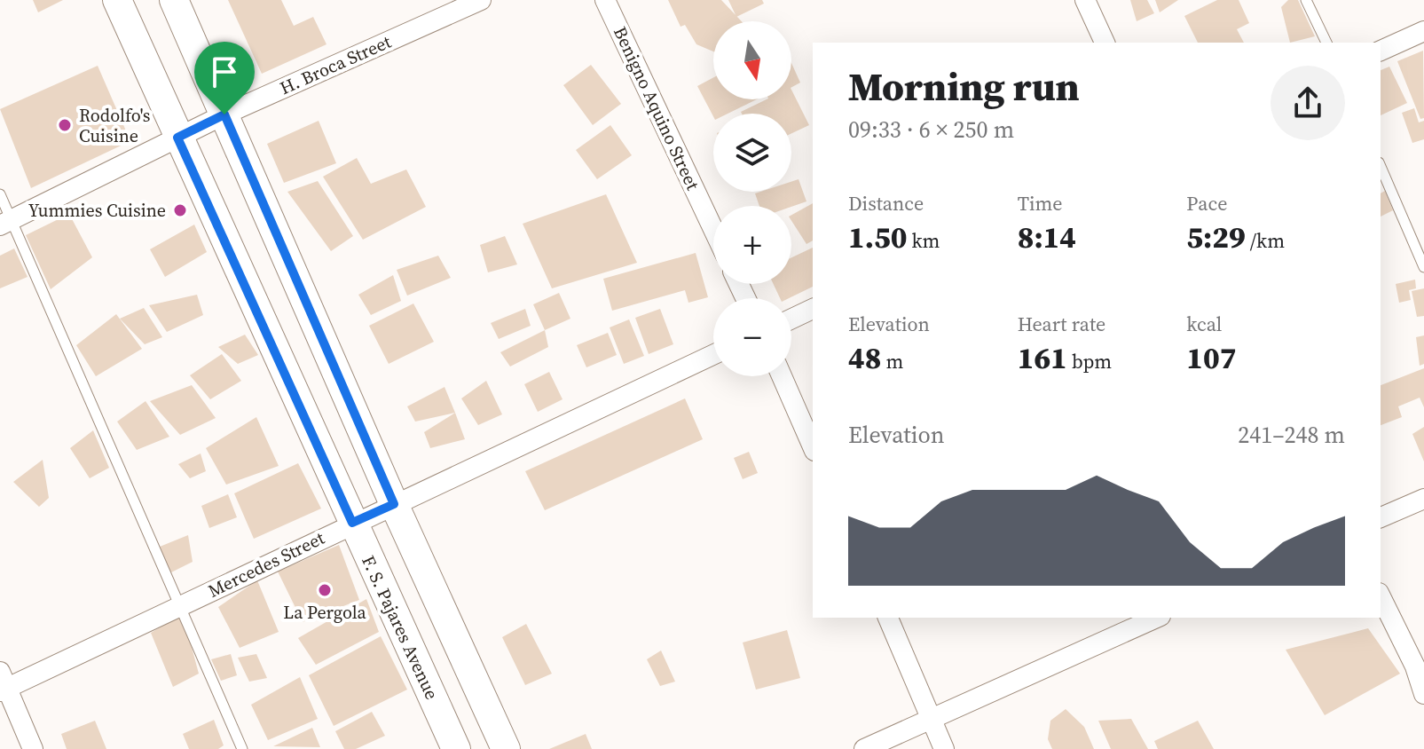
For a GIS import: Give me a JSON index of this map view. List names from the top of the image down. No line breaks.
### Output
{"streets":{"main road":["F. S. Pajares Avenue"],"street":["H. Broca Street","Benigno Aquino Street","Mercedes Street"]},"crossings":[["H. Broca Street","F. S. Pajares Avenue"],["Mercedes Street","F. S. Pajares Avenue"]],"places":["Rodolfo's Cuisine","Yummies Cuisine","La Pergola"],"north":"bottom","page":{"map_buttons":["+","−"],"heading":["Morning run","09:33 · 6 × 250 m"],"stats":[["Distance","1.50 km"],["Time","8:14"],["Pace","5:29 /km"],["Elevation","48 m"],["Heart rate","161 bpm"],["kcal","107"]],"chart":["Elevation","241–248 m"]}}
